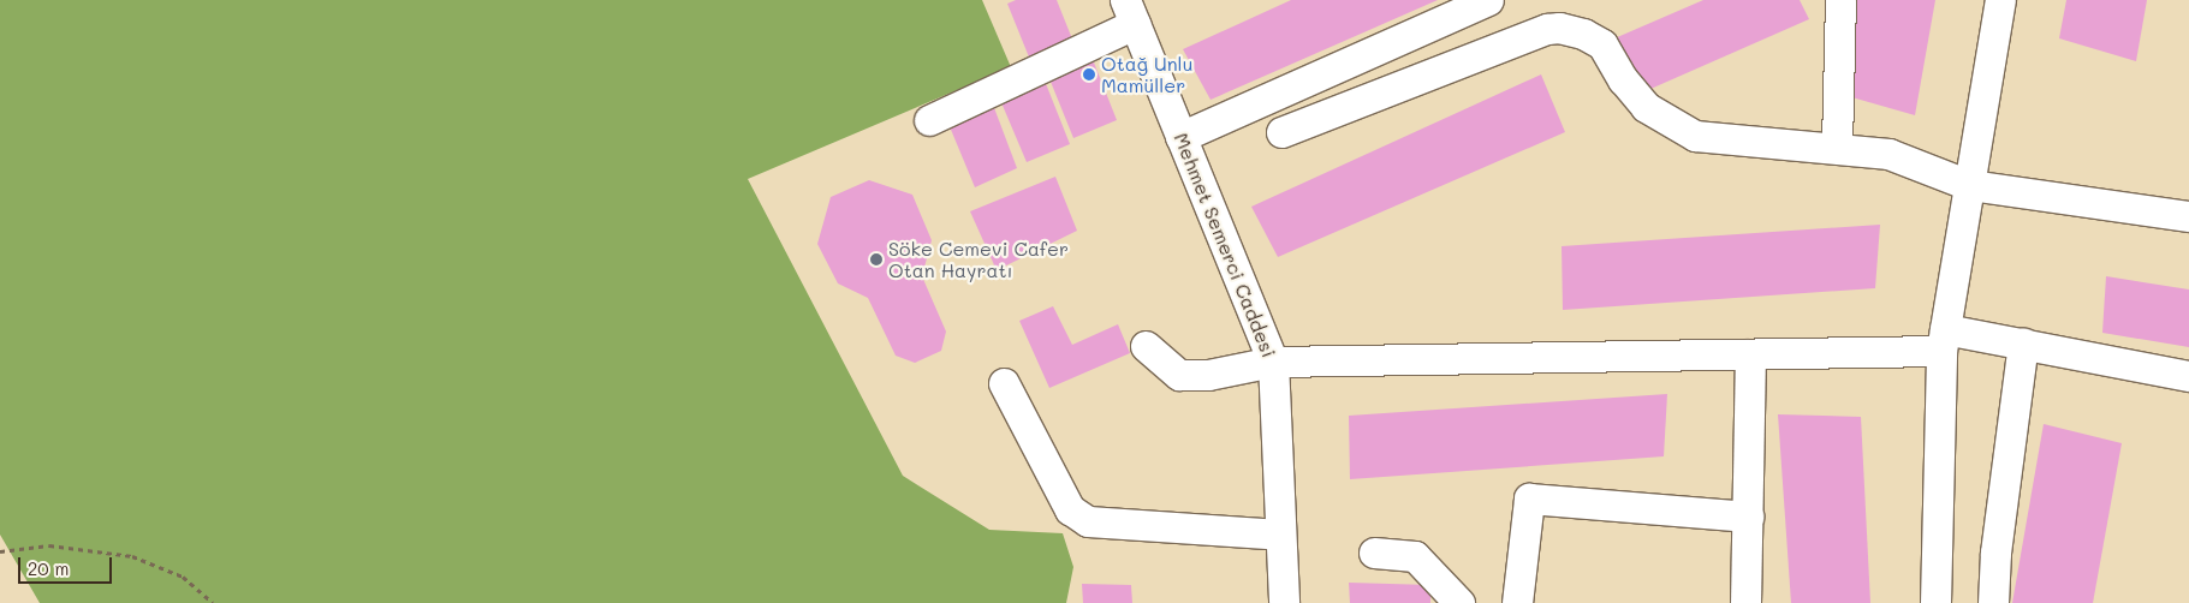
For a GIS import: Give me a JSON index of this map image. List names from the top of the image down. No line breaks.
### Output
{"streets":{"street":["Mehmet Semerci Caddesi"]},"places":["Otağ Unlu Mamüller","Söke Cemevi Cafer Otan Hayratı"],"scale_bar":"20 m"}
